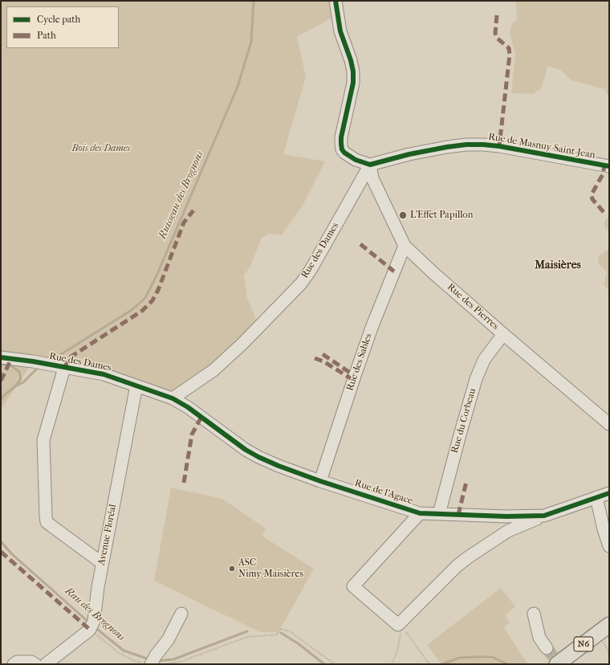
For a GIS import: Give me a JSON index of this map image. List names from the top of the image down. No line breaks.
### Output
{"streets":{"main road":["N6"],"street":["Rue de Masnuy-Saint-Jean","Rue des Dames","Rue des Pierres","Rue des Sables","Rue du Corbeau","Rue de l'Agace","Avenue Floréal"]},"crossings":[["Rue de Masnuy-Saint-Jean","Rue des Dames"],["Rue de Masnuy-Saint-Jean","Rue des Pierres"],["Rue des Dames","Rue des Pierres"],["Rue des Dames","Rue de l'Agace"],["Rue des Dames","Avenue Floréal"],["Rue des Pierres","Rue des Sables"],["Rue des Pierres","Rue du Corbeau"],["Rue des Sables","Rue de l'Agace"],["Rue du Corbeau","Rue de l'Agace"]],"districts":["Maisières"],"water":["Ruisseau des Brognons","Rau des Brognons"],"parks":["Bois des Dames"],"places":["L’Effet Papillon","ASC Nimy-Maisières"],"legend":["Cycle path","Path"]}
